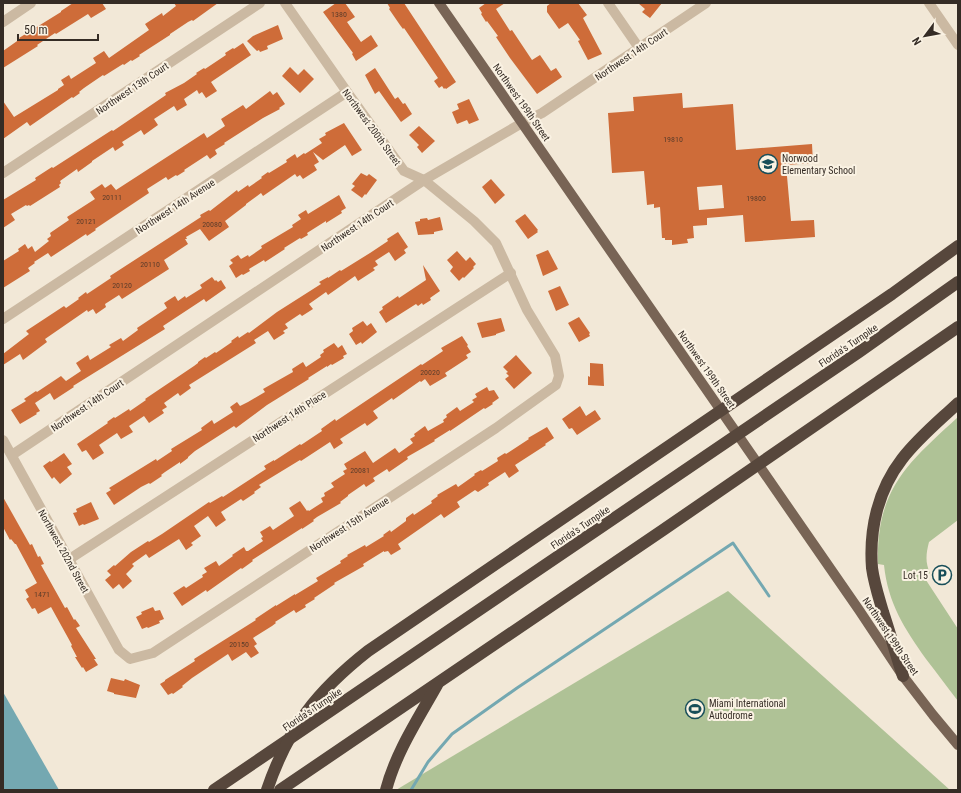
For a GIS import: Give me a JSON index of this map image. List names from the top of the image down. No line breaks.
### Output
{"streets":{"highway":["Florida's Turnpike"],"main road":["Northwest 199th Street"],"street":["Northwest 14th Court","Northwest 13th Court","Northwest 200th Street","Northwest 14th Avenue","Northwest 14th Place","Northwest 15th Avenue","Northwest 202nd Street"]},"crossings":[["Northwest 14th Court","Northwest 199th Street"],["Northwest 14th Court","Northwest 200th Street"],["Northwest 14th Court","Northwest 202nd Street"],["Northwest 200th Street","Northwest 14th Avenue"],["Northwest 200th Street","Northwest 14th Place"],["Northwest 200th Street","Northwest 15th Avenue"],["Northwest 14th Place","Northwest 202nd Street"],["Northwest 15th Avenue","Northwest 202nd Street"]],"places":{"school or university":["Norwood Elementary School"],"parking":["Lot 15"],"sports":["Miami International Autodrome"]},"house_numbers":["1380","19810","20111","19800","20121","20080","20110","20120","20020","20081","1471","20150"],"scale_bar":"50 m","north":"bottom left"}
